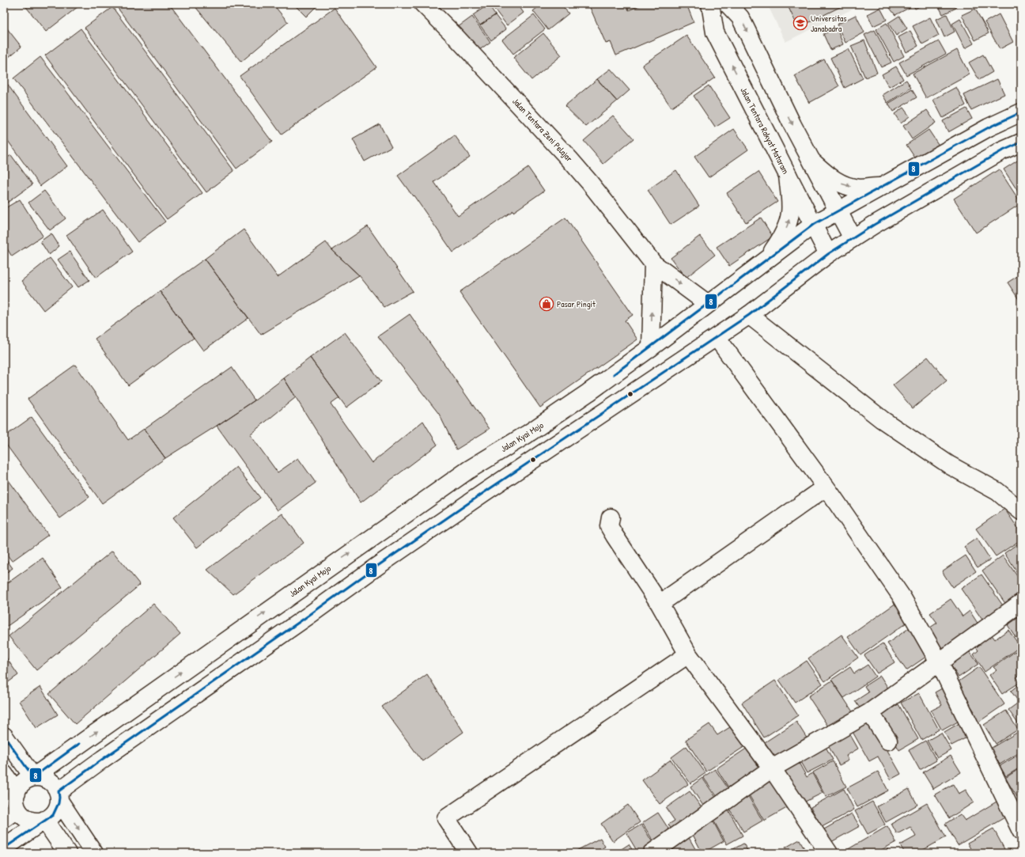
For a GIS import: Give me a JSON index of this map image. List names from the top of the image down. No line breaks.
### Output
{"streets":{"street":["Jalan Tentara Zeni Pelajar","Jalan Tentara Rakyat Mataram","Jalan Kyai Mojo"]},"crossings":[["Jalan Tentara Zeni Pelajar","Jalan Kyai Mojo"],["Jalan Tentara Rakyat Mataram","Jalan Kyai Mojo"]],"places":{"school or university":["Universitas Janabadra"],"shop":["Pasar Pingit"]},"lines":["transit line 8"]}
